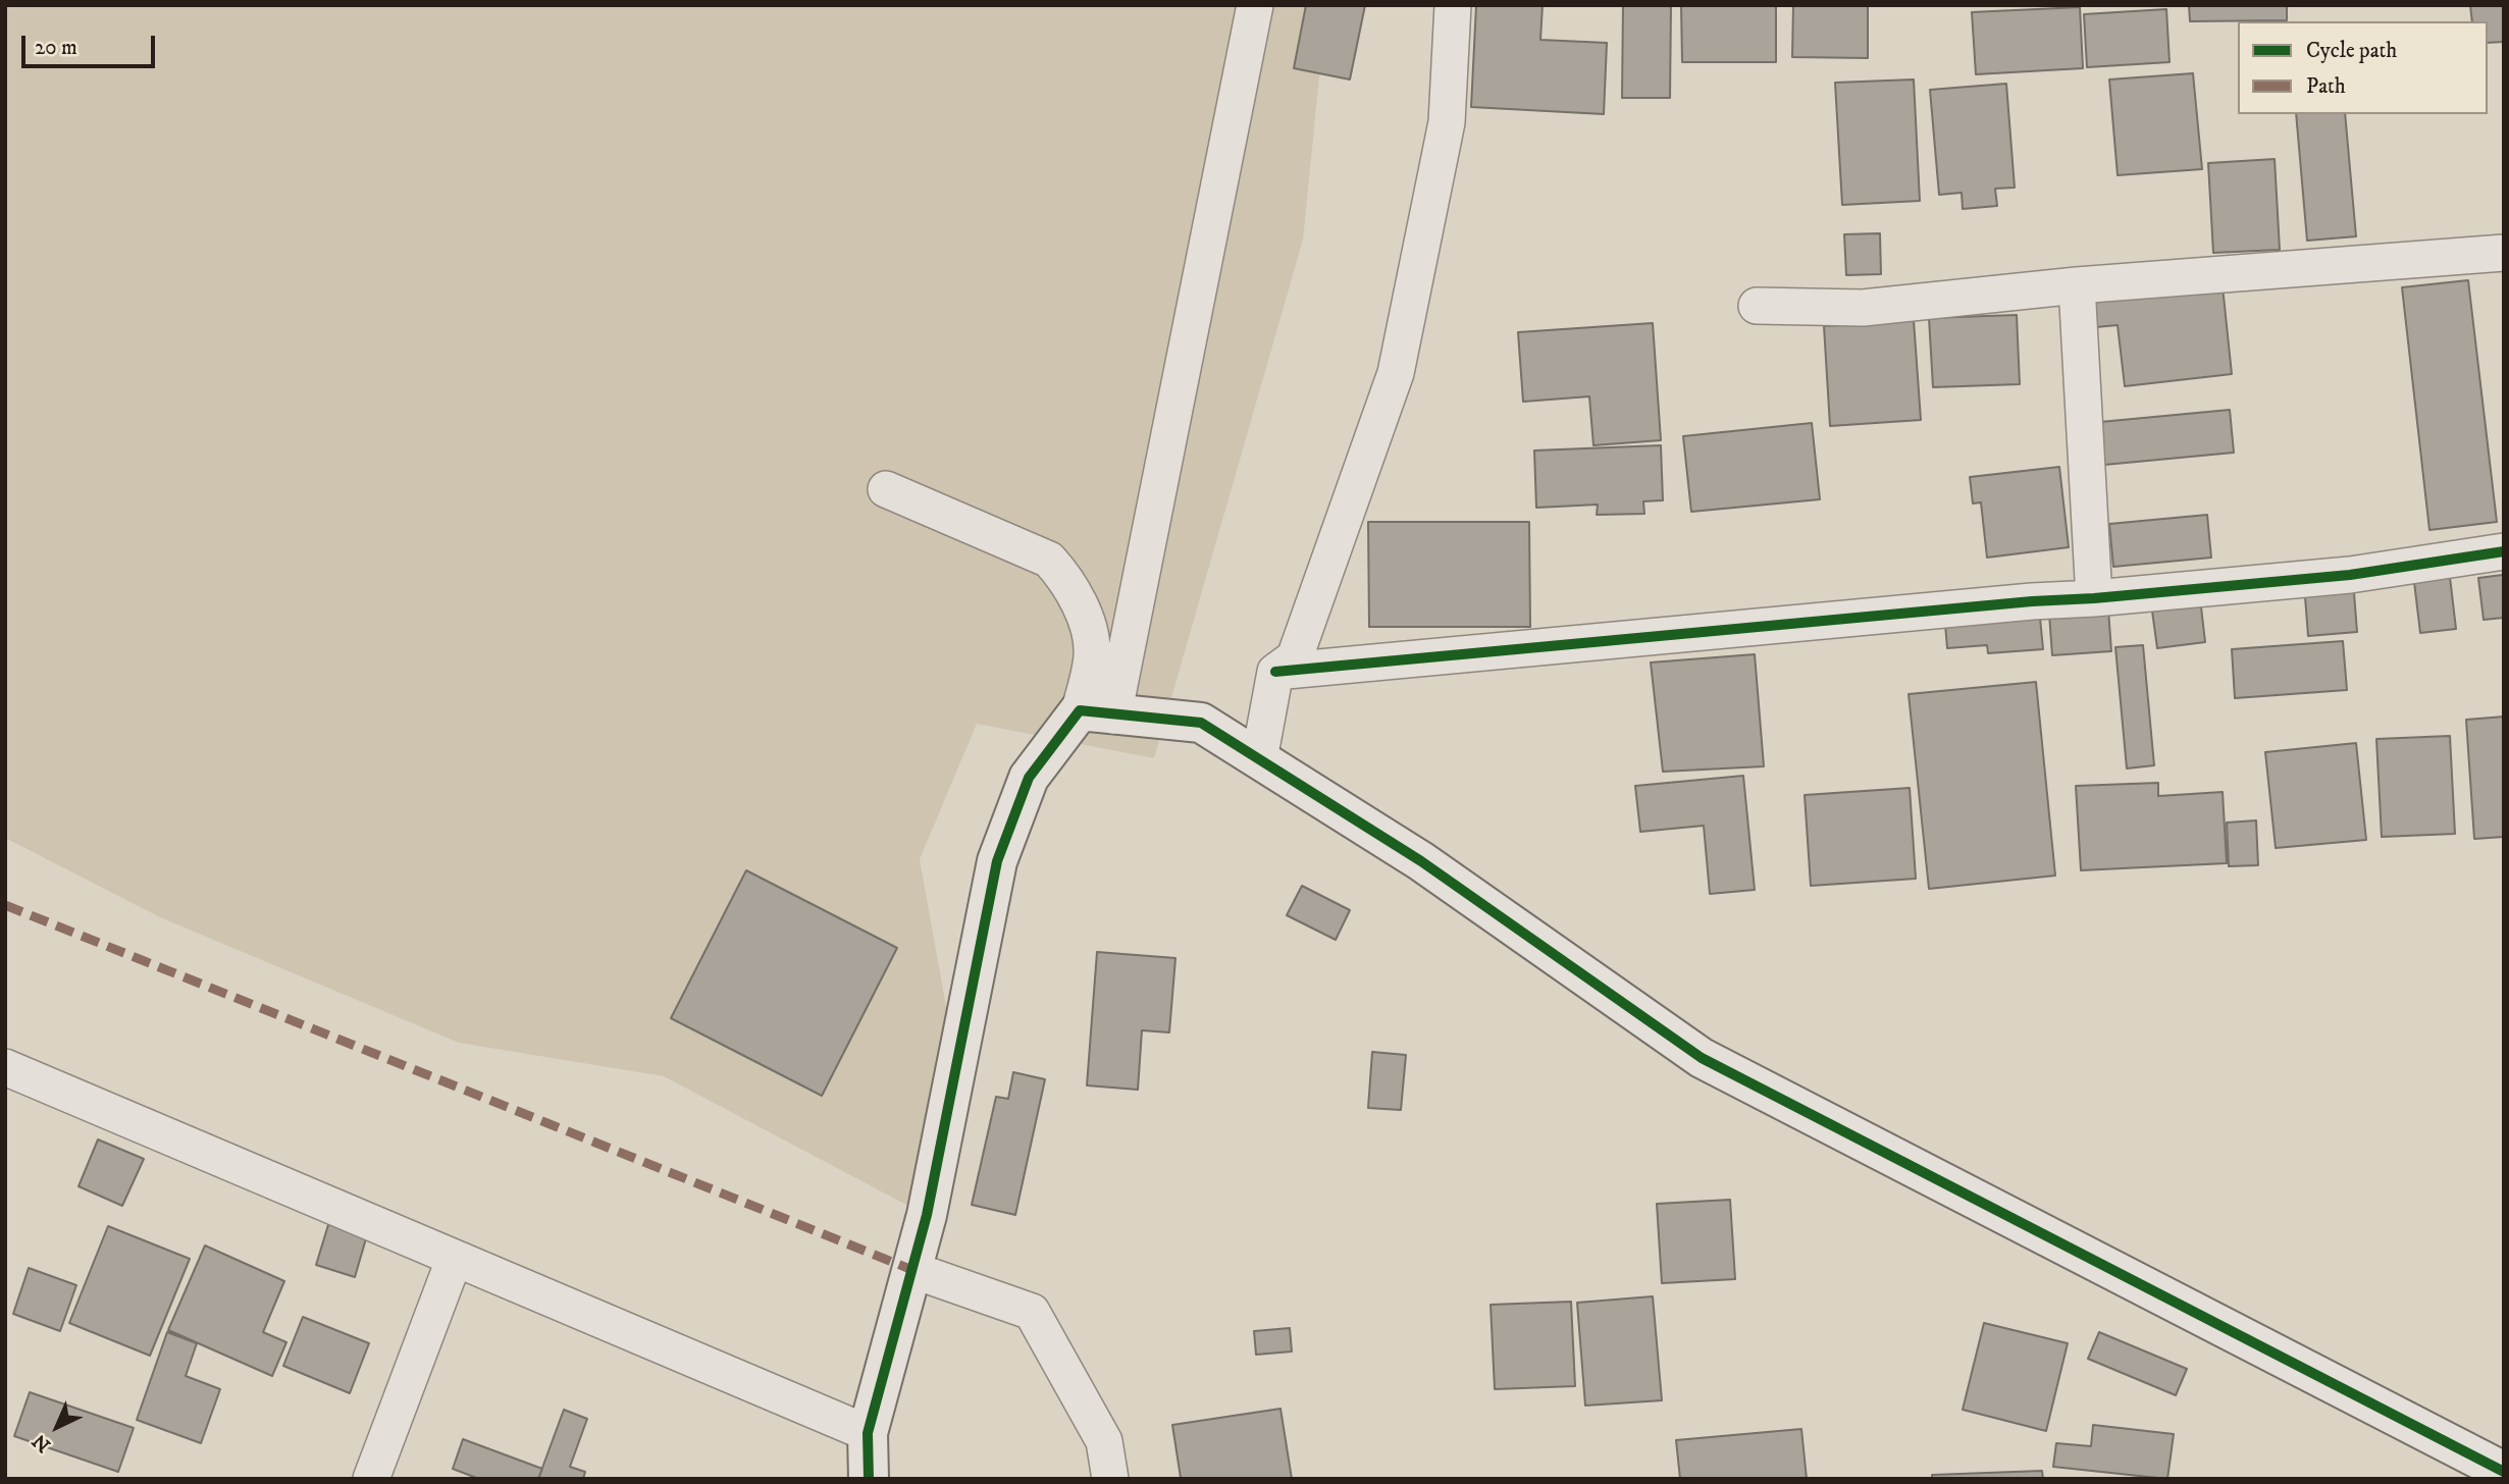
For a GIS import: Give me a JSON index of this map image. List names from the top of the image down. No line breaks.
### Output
{"legend":["Cycle path","Path"],"scale_bar":"20 m","north":"bottom left"}
